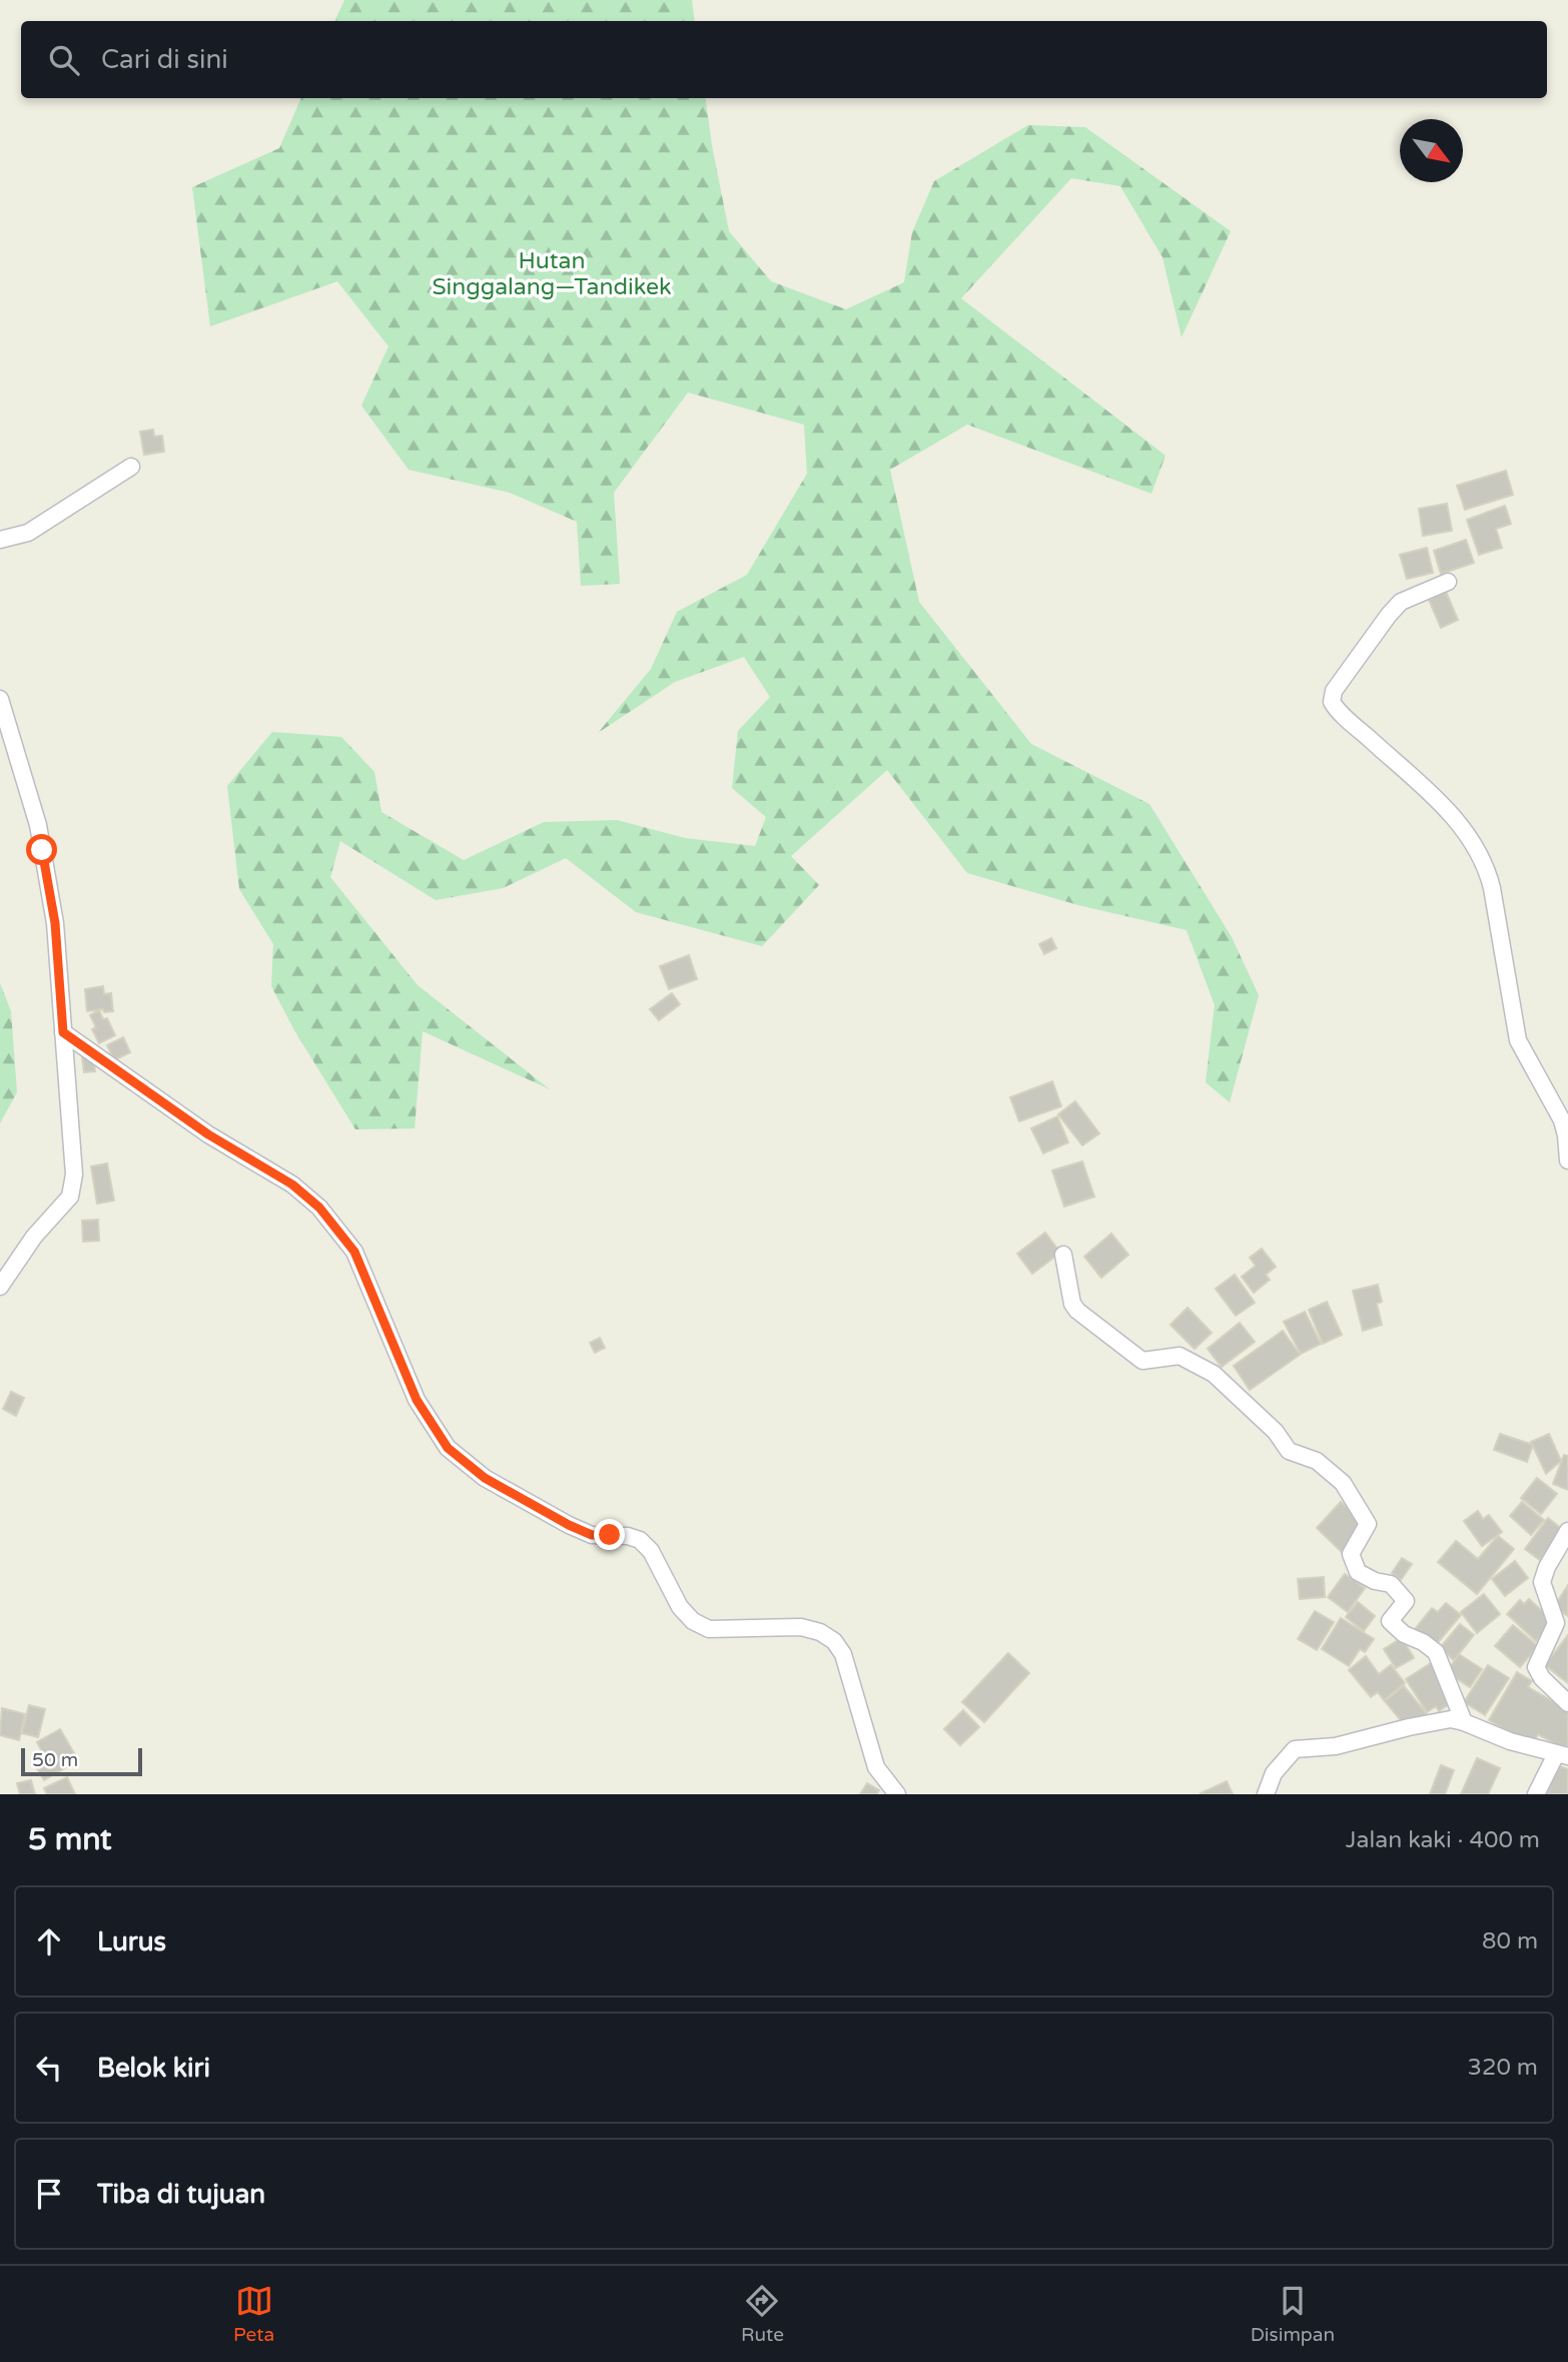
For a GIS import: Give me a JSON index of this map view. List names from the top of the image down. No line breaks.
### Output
{"parks":["Hutan Singgalang—Tandikek"],"scale_bar":"50 m","north":"bottom right","page":{"search":"Cari di sini","scale":"50 m","heading":["5 mnt","Jalan kaki · 400 m"],"list":[["Lurus","80 m"],["Belok kiri","320 m"],"Tiba di tujuan"],"nav":["Peta","Rute","Disimpan"]}}
